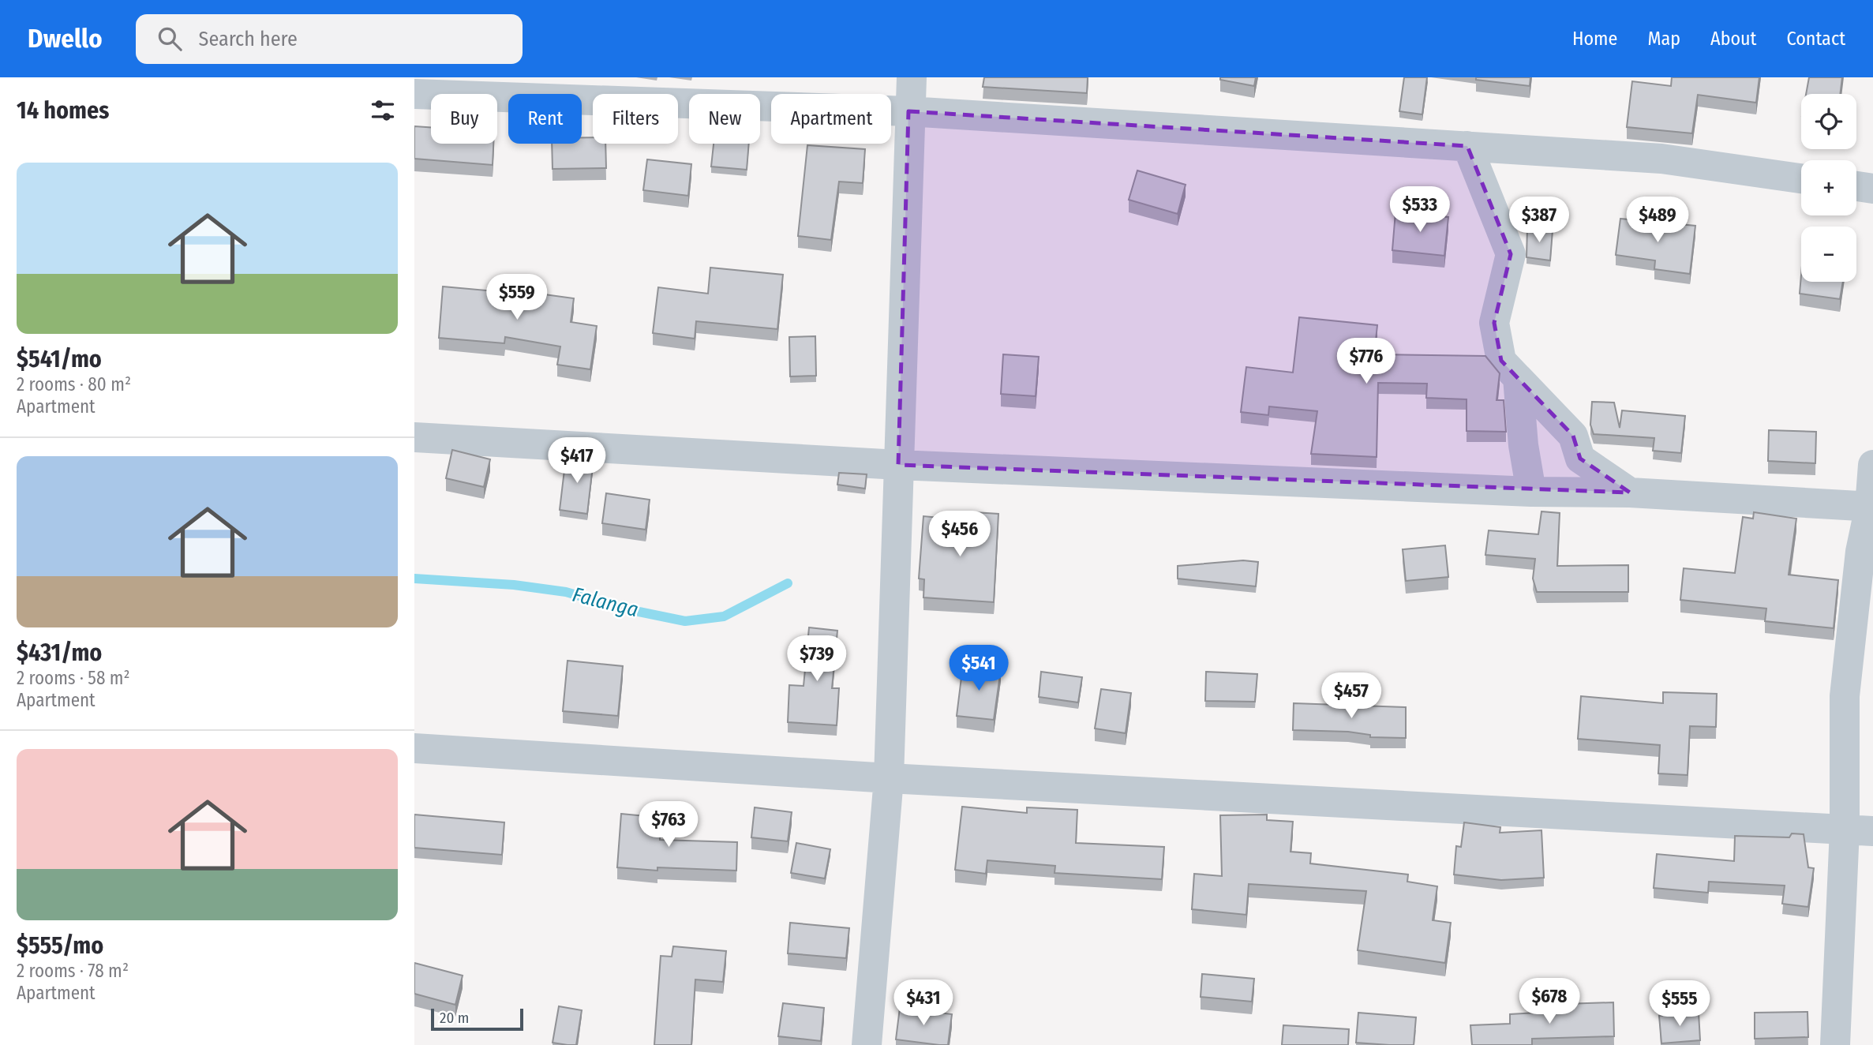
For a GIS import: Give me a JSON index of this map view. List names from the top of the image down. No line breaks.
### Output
{"water":["Falanga"],"scale_bar":"20 m","page":{"header":"Dwello","search":"Search here","nav":["Home","Map","About","Contact"],"heading":"14 homes","map_buttons":["+","−"],"chip":["Buy","Rent","Filters","New","Apartment"],"list":[{"name":"$541/mo","note":"2 rooms · 80 m² · Apartment"},{"name":"$431/mo","note":"2 rooms · 58 m² · Apartment"},{"name":"$555/mo","note":"2 rooms · 78 m² · Apartment"}],"price":["$533","$387","$489","$559","$776","$417","$456","$739","$541","$457","$763","$678","$431","$555"],"scale":"20 m"}}
